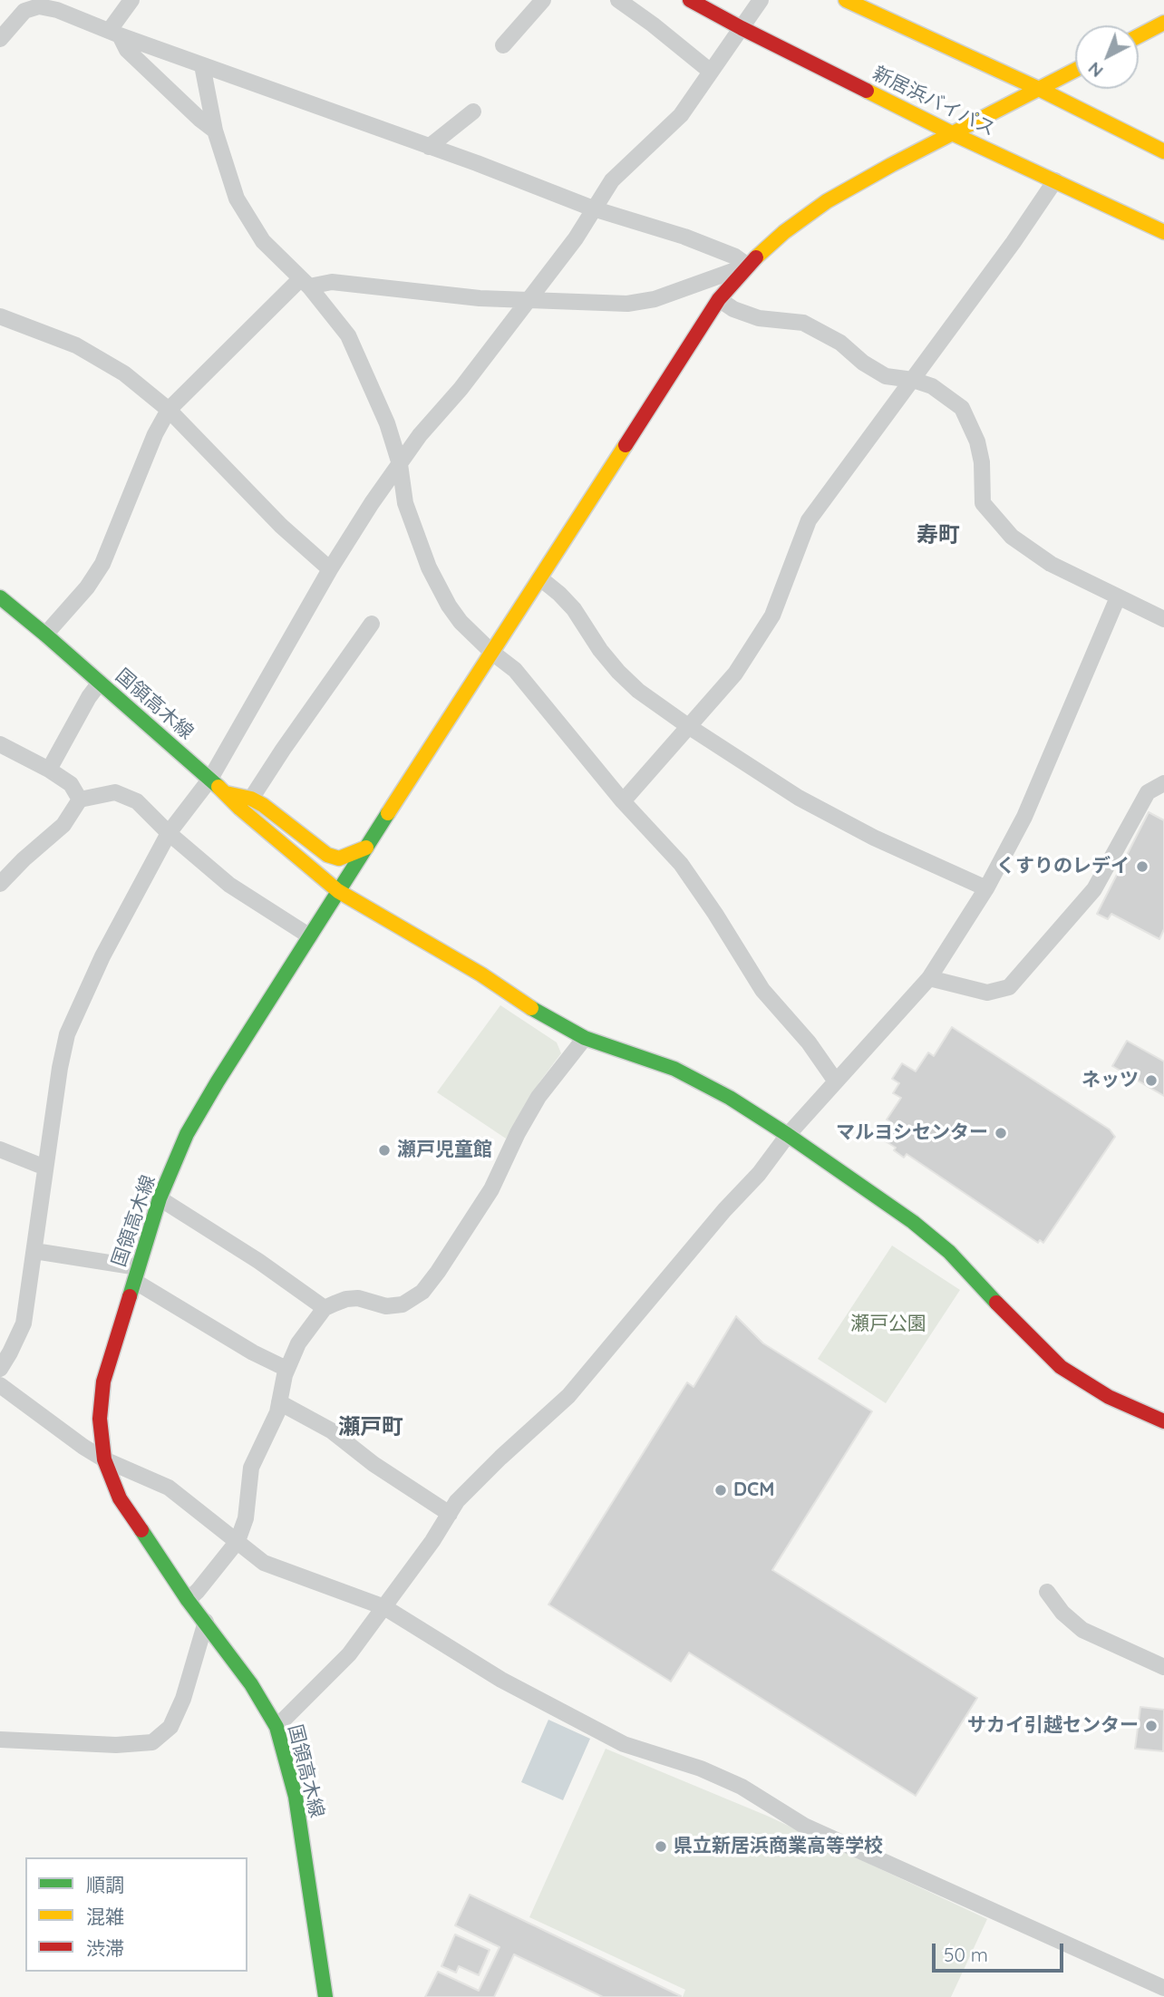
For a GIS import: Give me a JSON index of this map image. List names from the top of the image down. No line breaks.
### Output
{"streets":{"main road":["新居浜バイパス","国領高木線"]},"districts":["寿町","瀬戸町"],"parks":["瀬戸公園"],"places":["くすりのレデイ","ネッツ","マルヨシセンター","瀬戸児童館","DCM","サカイ引越センター","県立新居浜商業高等学校"],"legend":["順調","混雑","渋滞"],"scale_bar":"50 m","north":"bottom left"}
